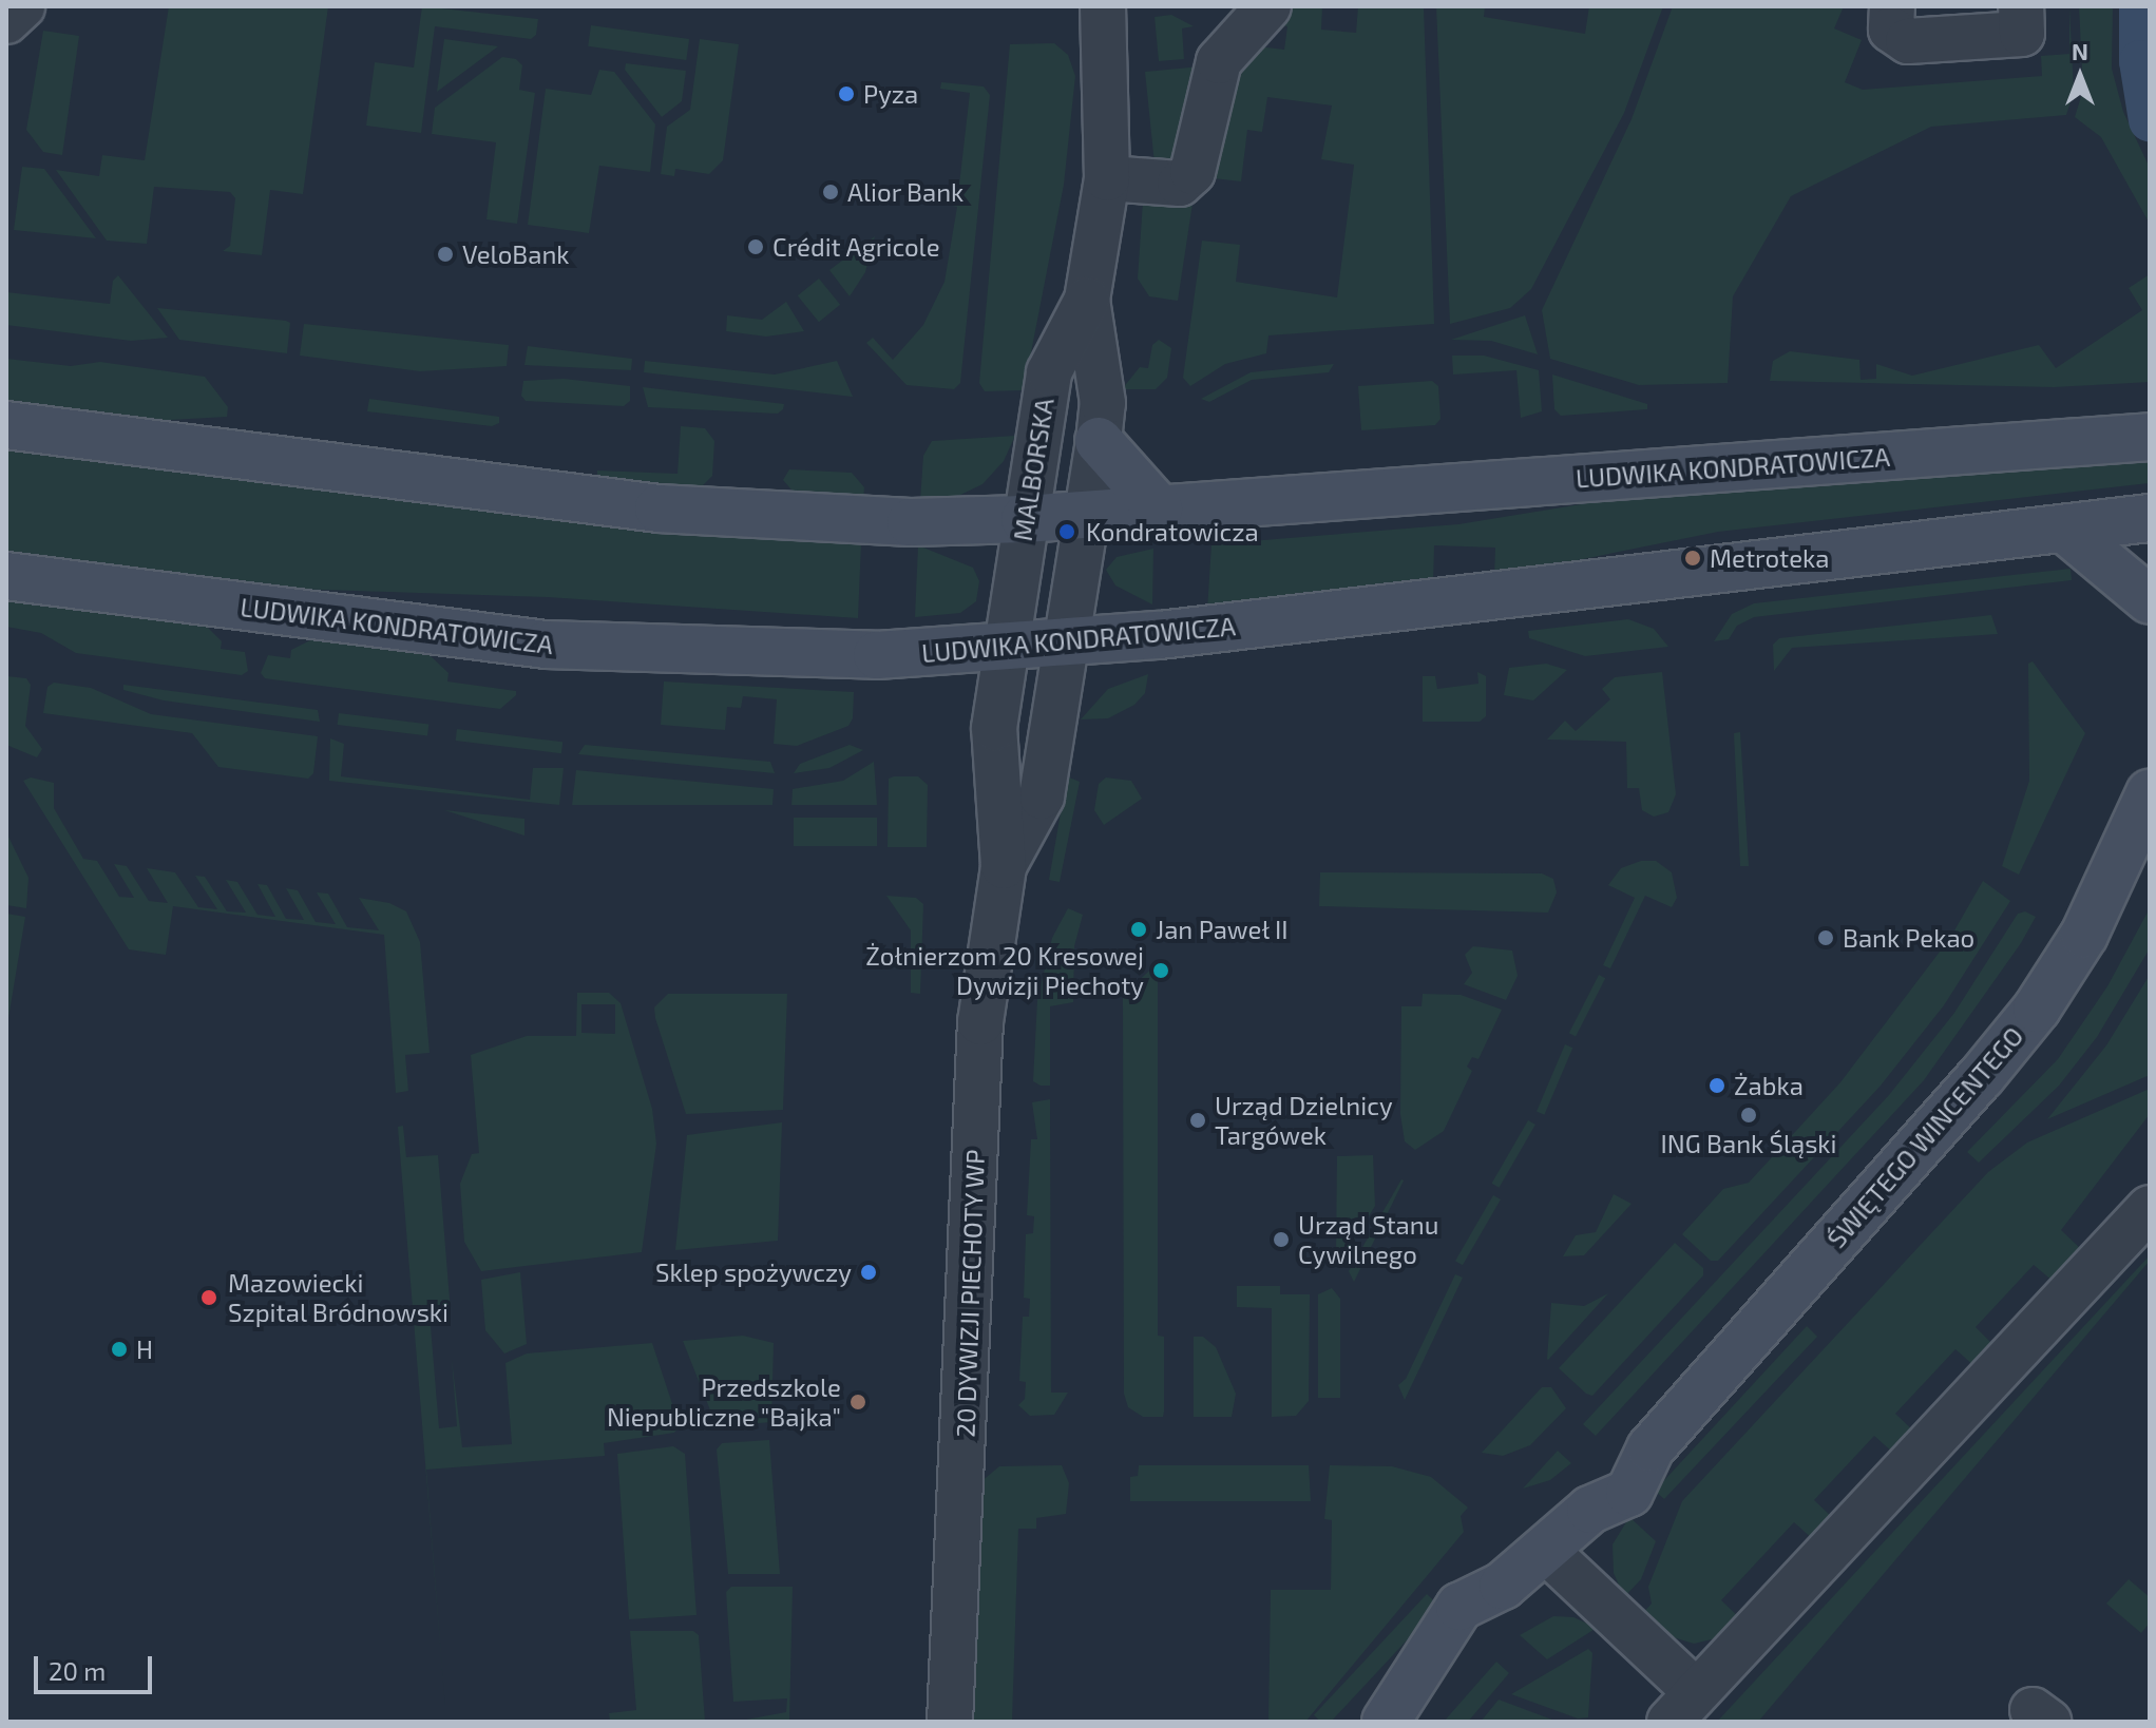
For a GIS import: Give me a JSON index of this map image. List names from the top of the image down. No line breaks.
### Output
{"streets":{"main road":["LUDWIKA KONDRATOWICZA","ŚWIĘTEGO WINCENTEGO"],"street":["MALBORSKA","20 DYWIZJI PIECHOTY WP"]},"crossings":[["LUDWIKA KONDRATOWICZA","MALBORSKA"],["LUDWIKA KONDRATOWICZA","20 DYWIZJI PIECHOTY WP"],["MALBORSKA","20 DYWIZJI PIECHOTY WP"]],"places":["Pyza","Alior Bank","Crédit Agricole","VeloBank","Kondratowicza","Metroteka","Jan Paweł II","Bank Pekao","Żołnierzom 20 Kresowej Dywizji Piechoty","Żabka","ING Bank Śląski","Urząd Dzielnicy Targówek","Urząd Stanu Cywilnego","Sklep spożywczy","Mazowiecki Szpital Bródnowski","H","Przedszkole Niepubliczne \"Bajka\""],"scale_bar":"20 m","north":"top"}
